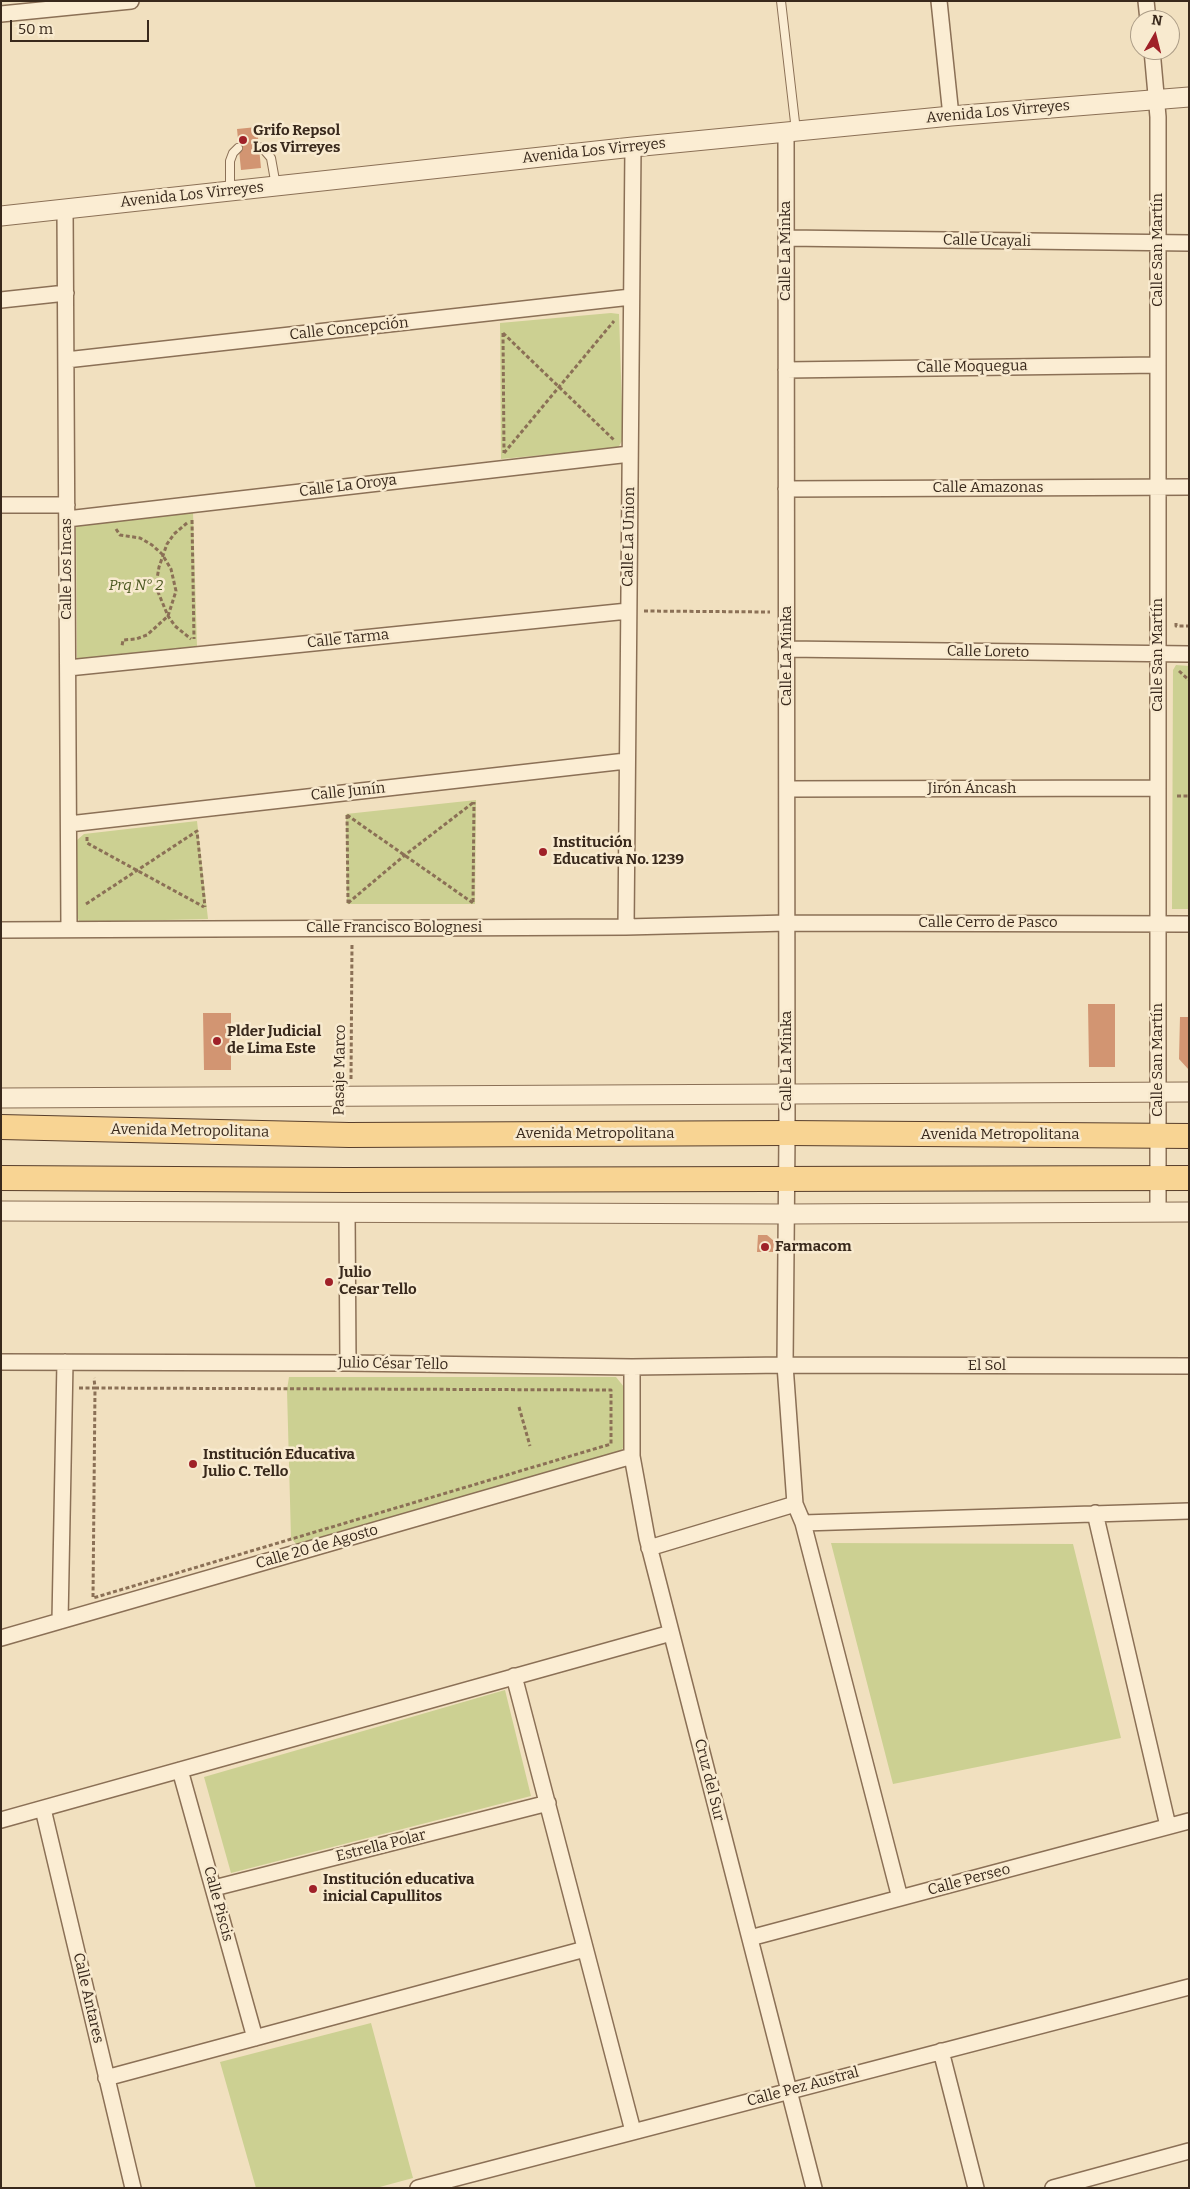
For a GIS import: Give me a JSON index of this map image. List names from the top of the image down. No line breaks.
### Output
{"streets":{"main road":["Avenida Metropolitana"],"street":["Avenida Los Virreyes","Calle Ucayali","Calle San Martín","Calle La Minka","Calle Concepción","Calle Moquegua","Calle La Oroya","Calle Amazonas","Calle La Union","Calle Los Incas","Calle Tarma","Calle Loreto","Jirón Áncash","Calle Junín","Calle Cerro de Pasco","Calle Francisco Bolognesi","Julio César Tello","El Sol","Calle 20 de Agosto","Cruz del Sur","Estrella Polar","Calle Perseo","Calle Piscis","Calle Antares","Calle Pez Austral"],"path":["Pasaje Marco"]},"crossings":[["Avenida Los Virreyes","Calle San Martín"],["Avenida Los Virreyes","Calle La Minka"],["Avenida Los Virreyes","Calle La Union"],["Avenida Los Virreyes","Calle Los Incas"],["Calle Ucayali","Calle San Martín"],["Calle Ucayali","Calle La Minka"],["Calle San Martín","Calle Moquegua"],["Calle San Martín","Calle Amazonas"],["Calle San Martín","Calle Loreto"],["Calle San Martín","Jirón Áncash"],["Calle San Martín","Calle Cerro de Pasco"],["Calle San Martín","Avenida Metropolitana"],["Calle La Minka","Calle Moquegua"],["Calle La Minka","Calle Amazonas"],["Calle La Minka","Calle Loreto"],["Calle La Minka","Jirón Áncash"],["Calle La Minka","Calle Cerro de Pasco"],["Calle La Minka","Calle Francisco Bolognesi"],["Calle La Minka","Avenida Metropolitana"],["Calle La Minka","Julio César Tello"],["Calle La Minka","El Sol"],["Calle La Minka","Calle Perseo"],["Calle Concepción","Calle La Union"],["Calle Concepción","Calle Los Incas"],["Calle La Oroya","Calle La Union"],["Calle La Oroya","Calle Los Incas"],["Calle La Union","Calle Tarma"],["Calle La Union","Calle Junín"],["Calle La Union","Calle Francisco Bolognesi"],["Calle Los Incas","Calle Tarma"],["Calle Los Incas","Calle Junín"],["Calle Los Incas","Calle Francisco Bolognesi"],["Calle Cerro de Pasco","Calle Francisco Bolognesi"],["Calle Francisco Bolognesi","Pasaje Marco"],["Julio César Tello","El Sol"],["Julio César Tello","Cruz del Sur"],["Calle 20 de Agosto","Cruz del Sur"],["Cruz del Sur","Calle Perseo"],["Cruz del Sur","Calle Pez Austral"],["Estrella Polar","Calle Piscis"]],"parks":["Prq N° 2"],"places":["Grifo Repsol Los Virreyes","Institución Educativa No. 1239","Plder Judicial de Lima Este","Farmacom","Julio Cesar Tello","Institución Educativa Julio C. Tello","Institución educativa inicial Capullitos"],"scale_bar":"50 m","north":"top"}
